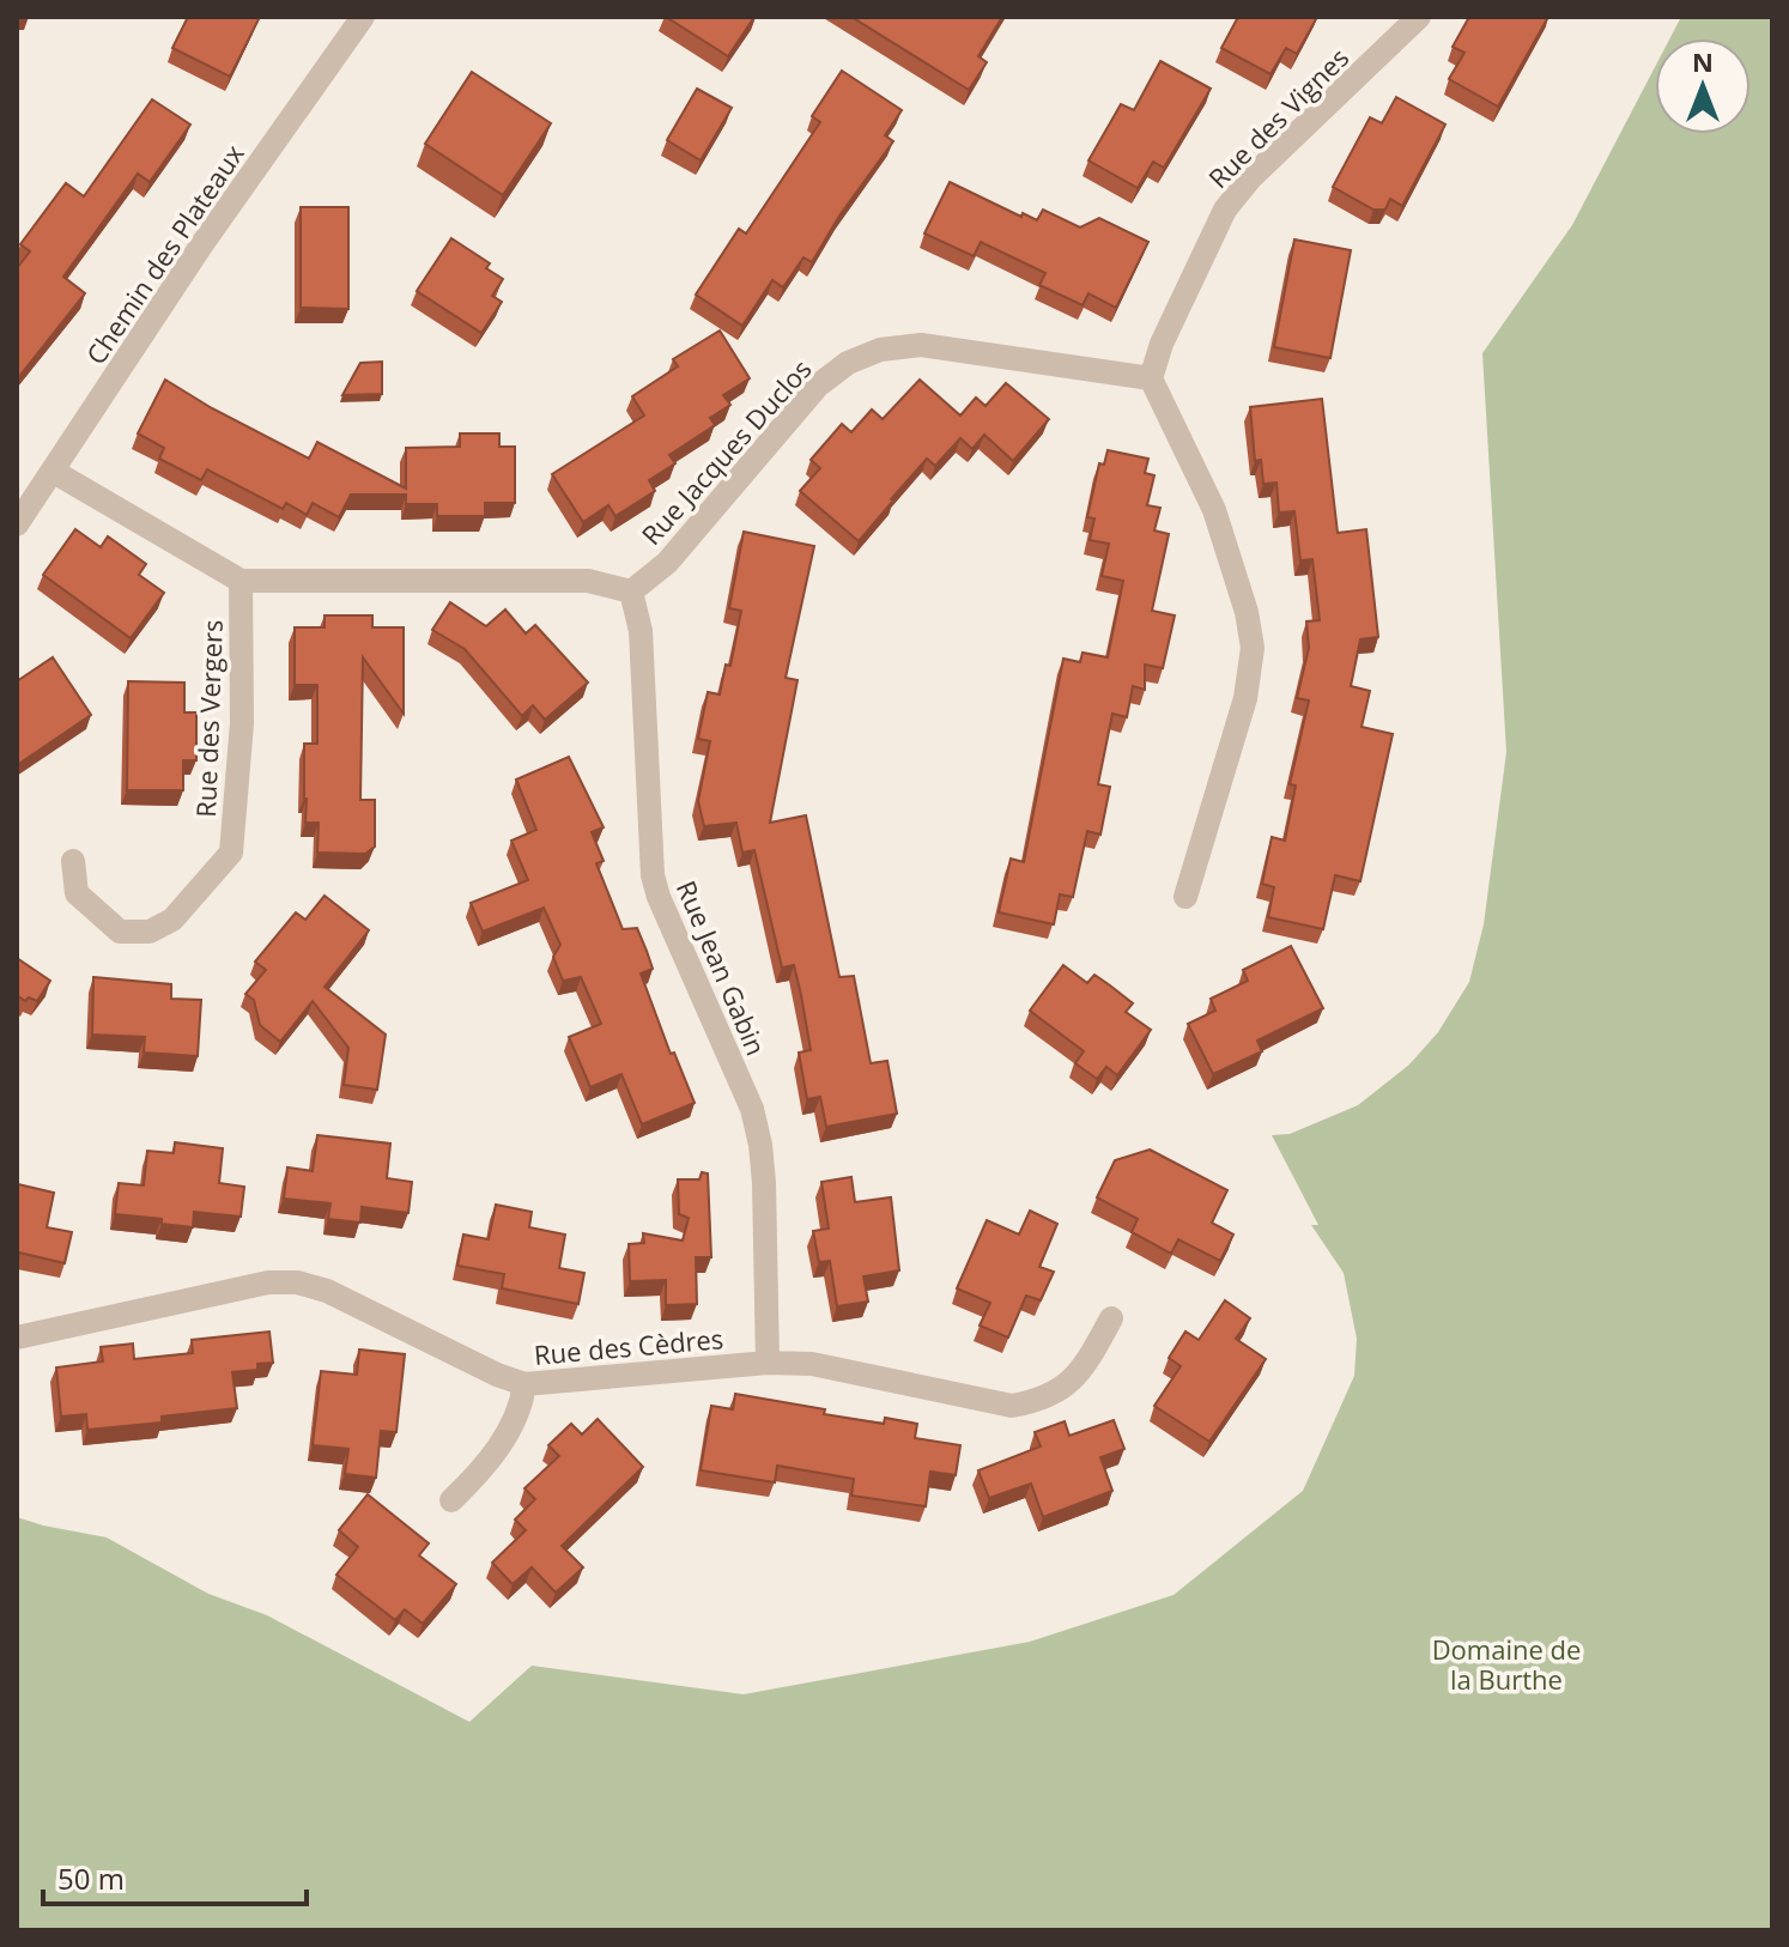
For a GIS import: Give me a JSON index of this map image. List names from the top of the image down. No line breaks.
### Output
{"streets":{"street":["Rue des Vignes","Chemin des Plateaux","Rue Jacques Duclos","Rue des Vergers","Rue Jean Gabin","Rue des Cèdres"]},"crossings":[["Rue des Vignes","Rue Jacques Duclos"],["Rue Jacques Duclos","Rue Jean Gabin"],["Rue Jean Gabin","Rue des Cèdres"]],"parks":["Domaine de la Burthe"],"scale_bar":"50 m","north":"top"}
